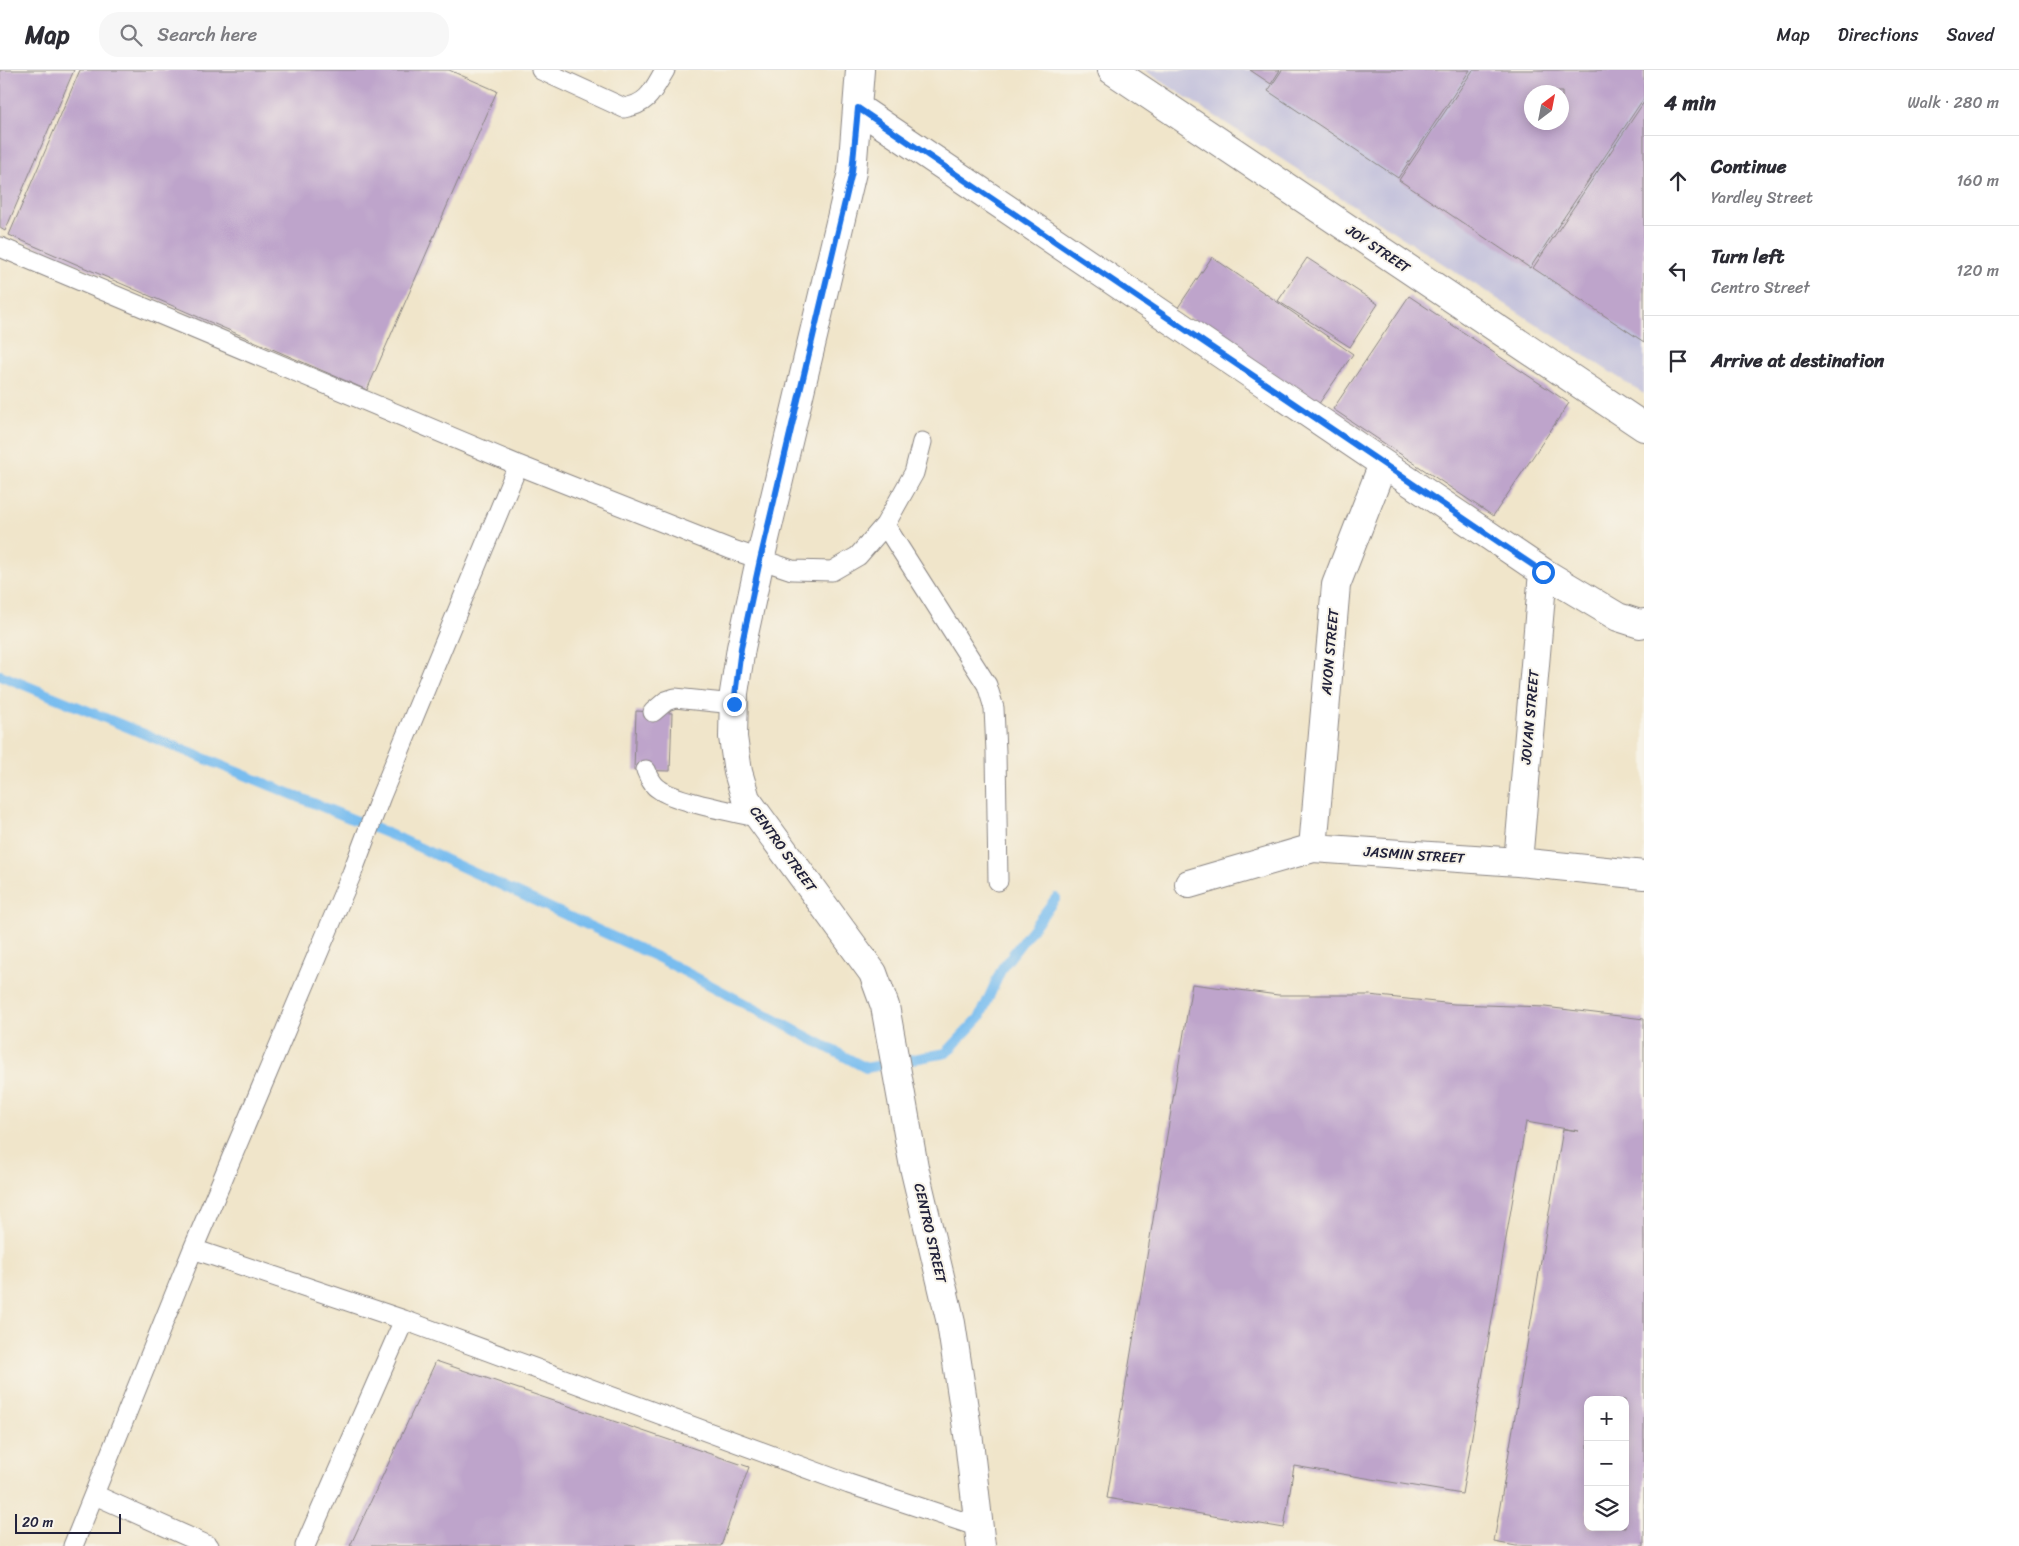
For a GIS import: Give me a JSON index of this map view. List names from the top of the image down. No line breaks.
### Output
{"streets":{"street":["JOY STREET","AVON STREET","JOVAN STREET","CENTRO STREET","JASMIN STREET"]},"crossings":[["AVON STREET","JASMIN STREET"],["JOVAN STREET","JASMIN STREET"]],"scale_bar":"20 m","north":"top right","page":{"header":"Map","search":"Search here","nav":["Map","Directions","Saved"],"heading":["4 min","Walk · 280 m"],"list":[["Continue","Yardley Street","160 m"],["Turn left","Centro Street","120 m"],"Arrive at destination"],"map_buttons":["+","−"],"scale":"20 m"}}
